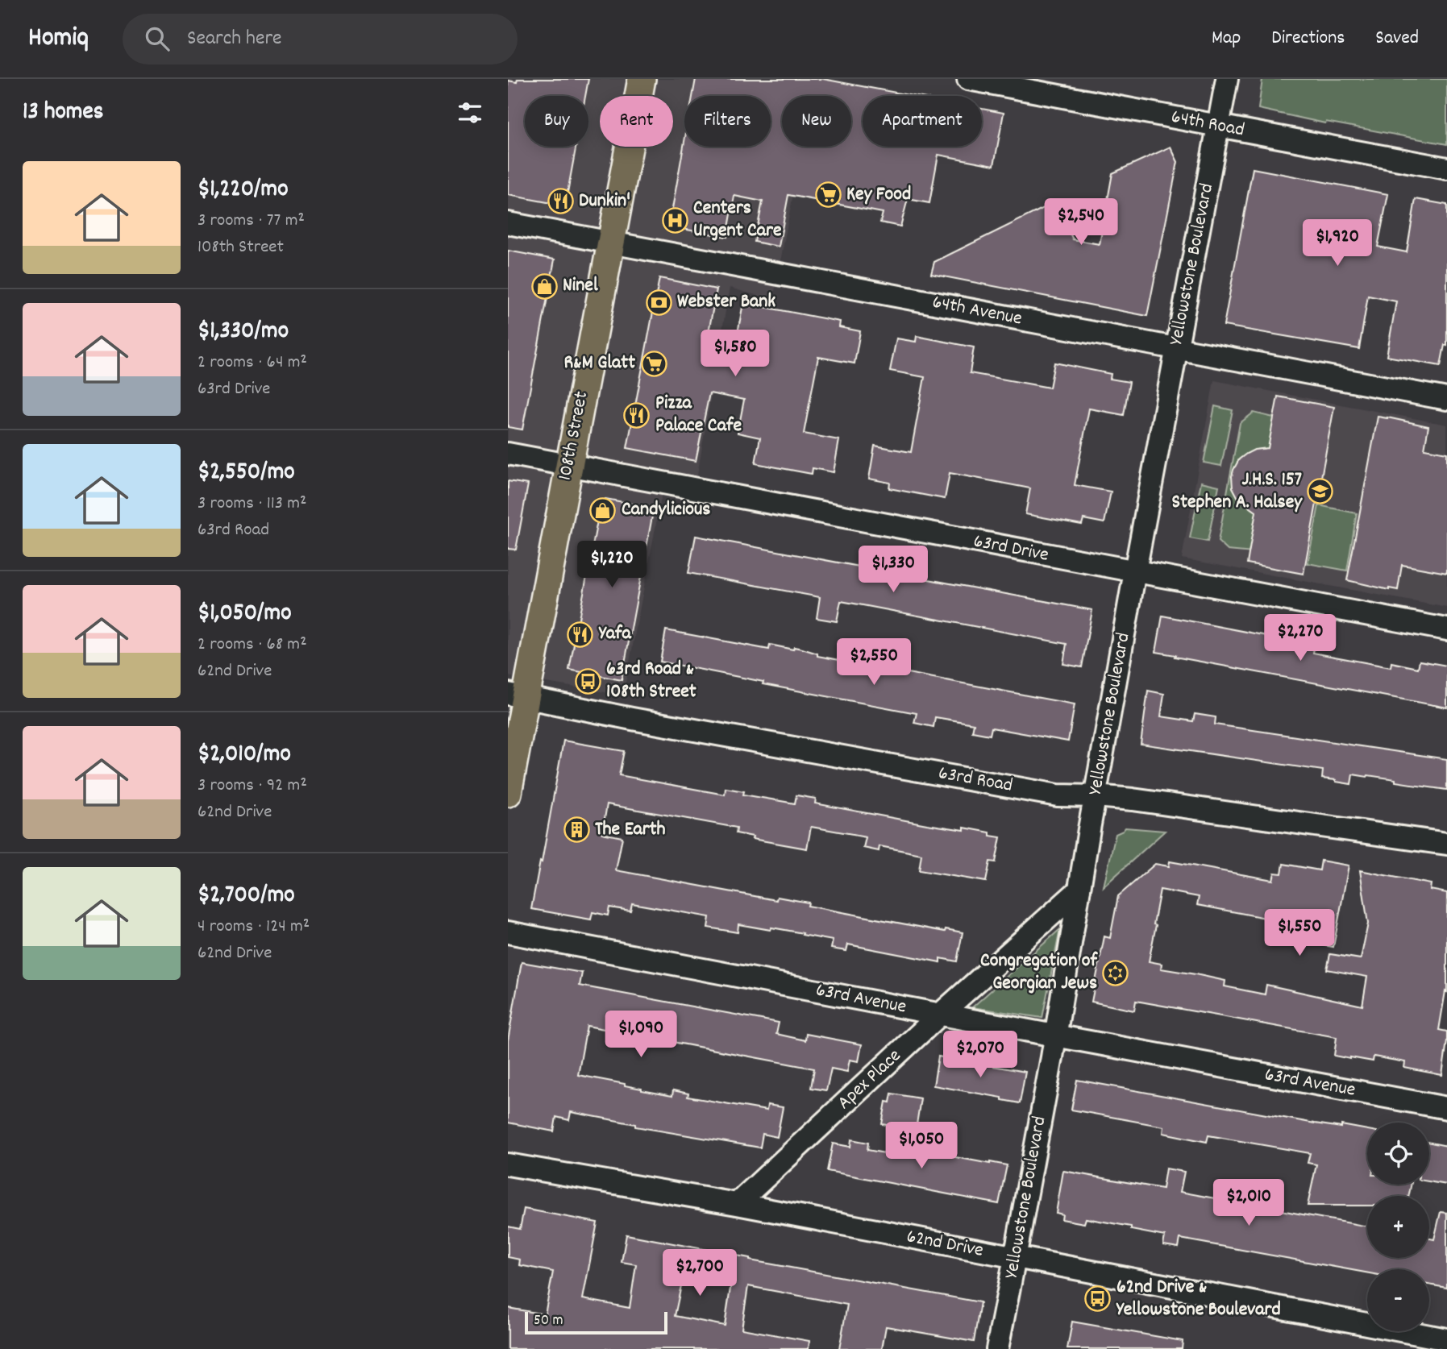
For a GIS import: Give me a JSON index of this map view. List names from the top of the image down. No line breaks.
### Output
{"streets":{"main road":["108th Street"],"street":["64th Road","Yellowstone Boulevard","64th Avenue","63rd Drive","63rd Road","63rd Avenue","Apex Place","62nd Drive"]},"crossings":[["64th Road","Yellowstone Boulevard"],["Yellowstone Boulevard","64th Avenue"],["Yellowstone Boulevard","63rd Drive"],["Yellowstone Boulevard","63rd Road"],["Yellowstone Boulevard","63rd Avenue"],["Yellowstone Boulevard","Apex Place"],["Yellowstone Boulevard","62nd Drive"],["64th Avenue","108th Street"],["108th Street","63rd Drive"],["108th Street","63rd Road"],["63rd Avenue","Apex Place"],["Apex Place","62nd Drive"]],"places":{"supermarket":["Key Food","R&M Glatt"],"restaurant":["Dunkin'","Pizza Palace Cafe","Yafa"],"hospital":["Centers Urgent Care"],"shop":["Ninel","Candylicious"],"bank":["Webster Bank"],"school or university":["J.H.S. 157 Stephen A. Halsey"],"bus stop":["63rd Road & 108th Street","62nd Drive & Yellowstone Boulevard"],"building":["The Earth"],"synagogue":["Congregation of Georgian Jews"]},"scale_bar":"50 m","page":{"header":"Homiq","search":"Search here","nav":["Map","Directions","Saved"],"heading":"13 homes","chip":["Buy","Rent","Filters","New","Apartment"],"list":[{"name":"$1,220/mo","note":"3 rooms · 77 m² · 108th Street"},{"name":"$1,330/mo","note":"2 rooms · 64 m² · 63rd Drive"},{"name":"$2,550/mo","note":"3 rooms · 113 m² · 63rd Road"},{"name":"$1,050/mo","note":"2 rooms · 68 m² · 62nd Drive"},{"name":"$2,010/mo","note":"3 rooms · 92 m² · 62nd Drive"},{"name":"$2,700/mo","note":"4 rooms · 124 m² · 62nd Drive"}],"price":["$2,540","$1,920","$1,580","$1,220","$1,330","$2,270","$2,550","$1,550","$1,090","$2,070","$1,050","$2,010","$2,700"],"map_buttons":["+","−"],"scale":"50 m"}}
